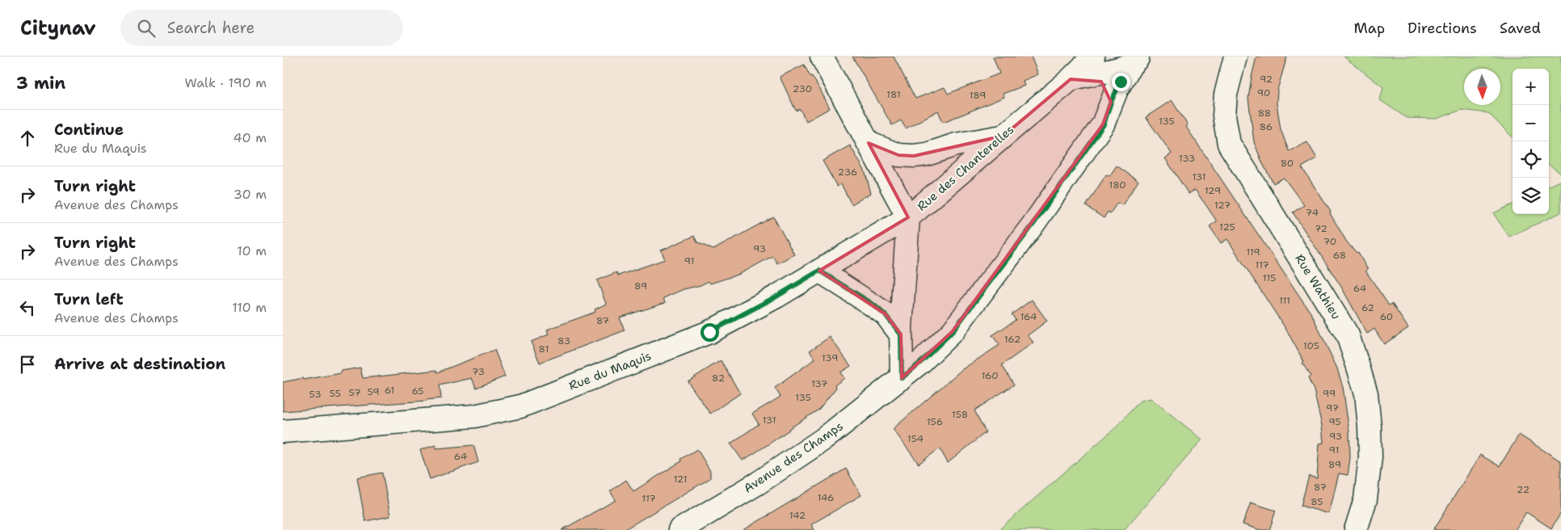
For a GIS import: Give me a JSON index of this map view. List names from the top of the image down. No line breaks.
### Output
{"streets":{"street":["Rue des Chanterelles","Rue Wathieu","Rue du Maquis","Avenue des Champs"]},"crossings":[["Rue des Chanterelles","Rue du Maquis"],["Rue des Chanterelles","Avenue des Champs"]],"house_numbers":["92","230","90","181","189","88","135","86","133","80","236","131","180","129","127","74","125","72","70","93","119","68","91","117","115","89","64","111","62","164","60","87","162","83","105","81","139","73","160","82","137","61","65","59","57","55","99","53","135","97","158","131","156","95","93","154","91","64","89","121","87","22","146","117","85","142"],"north":"bottom","page":{"header":"Citynav","search":"Search here","nav":["Map","Directions","Saved"],"heading":["3 min","Walk · 190 m"],"map_buttons":["+","−"],"list":[["Continue","Rue du Maquis","40 m"],["Turn right","Avenue des Champs","30 m"],["Turn right","Avenue des Champs","10 m"],["Turn left","Avenue des Champs","110 m"],"Arrive at destination"]}}
